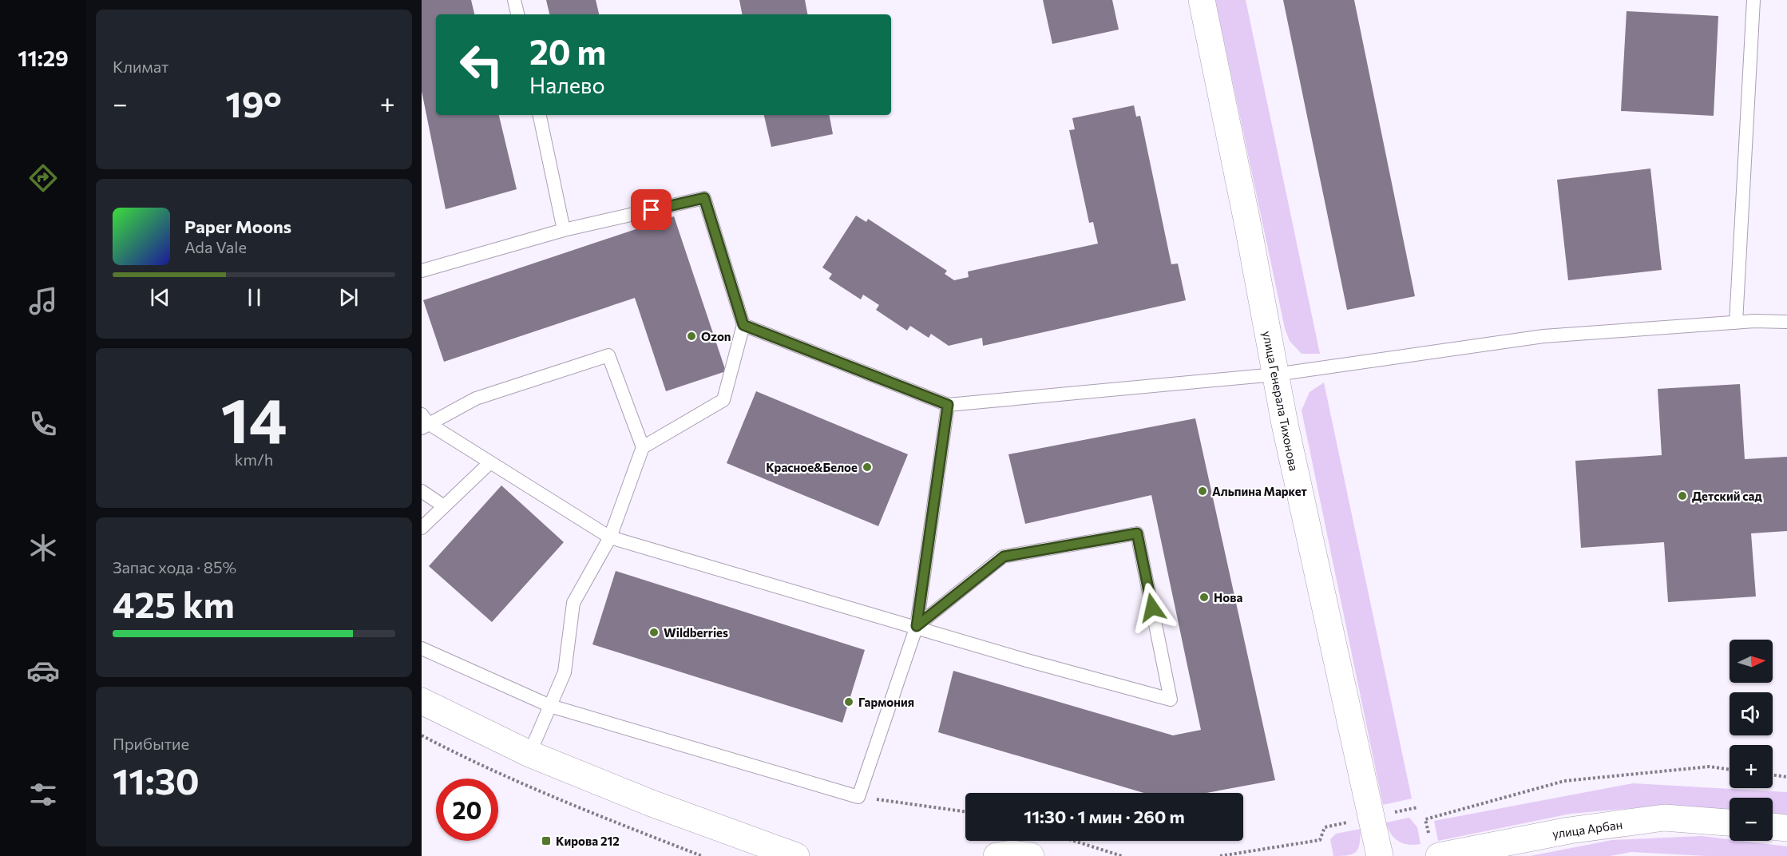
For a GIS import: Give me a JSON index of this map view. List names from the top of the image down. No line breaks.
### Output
{"streets":{"street":["улица Генерала Тихонова","улица Арбан"]},"places":{"other":["Ozon","Красное&Белое","Альпина Маркет","Детский сад","Нова","Wildberries","Гармония"],"transit":["Кирова 212"]},"north":"right","page":{"tabs":"11:29","tile":["Климат",["14","km/h"],["Запас хода · 85%","425 km"],["Прибытие","11:30"]],"turn":["20 m","Налево"],"heat":["−","19°","+"],"song":["Paper Moons","Ada Vale"],"map_buttons":["+","−"],"limit":"20","trip":"11:30 · 1 мин · 260 m"}}
